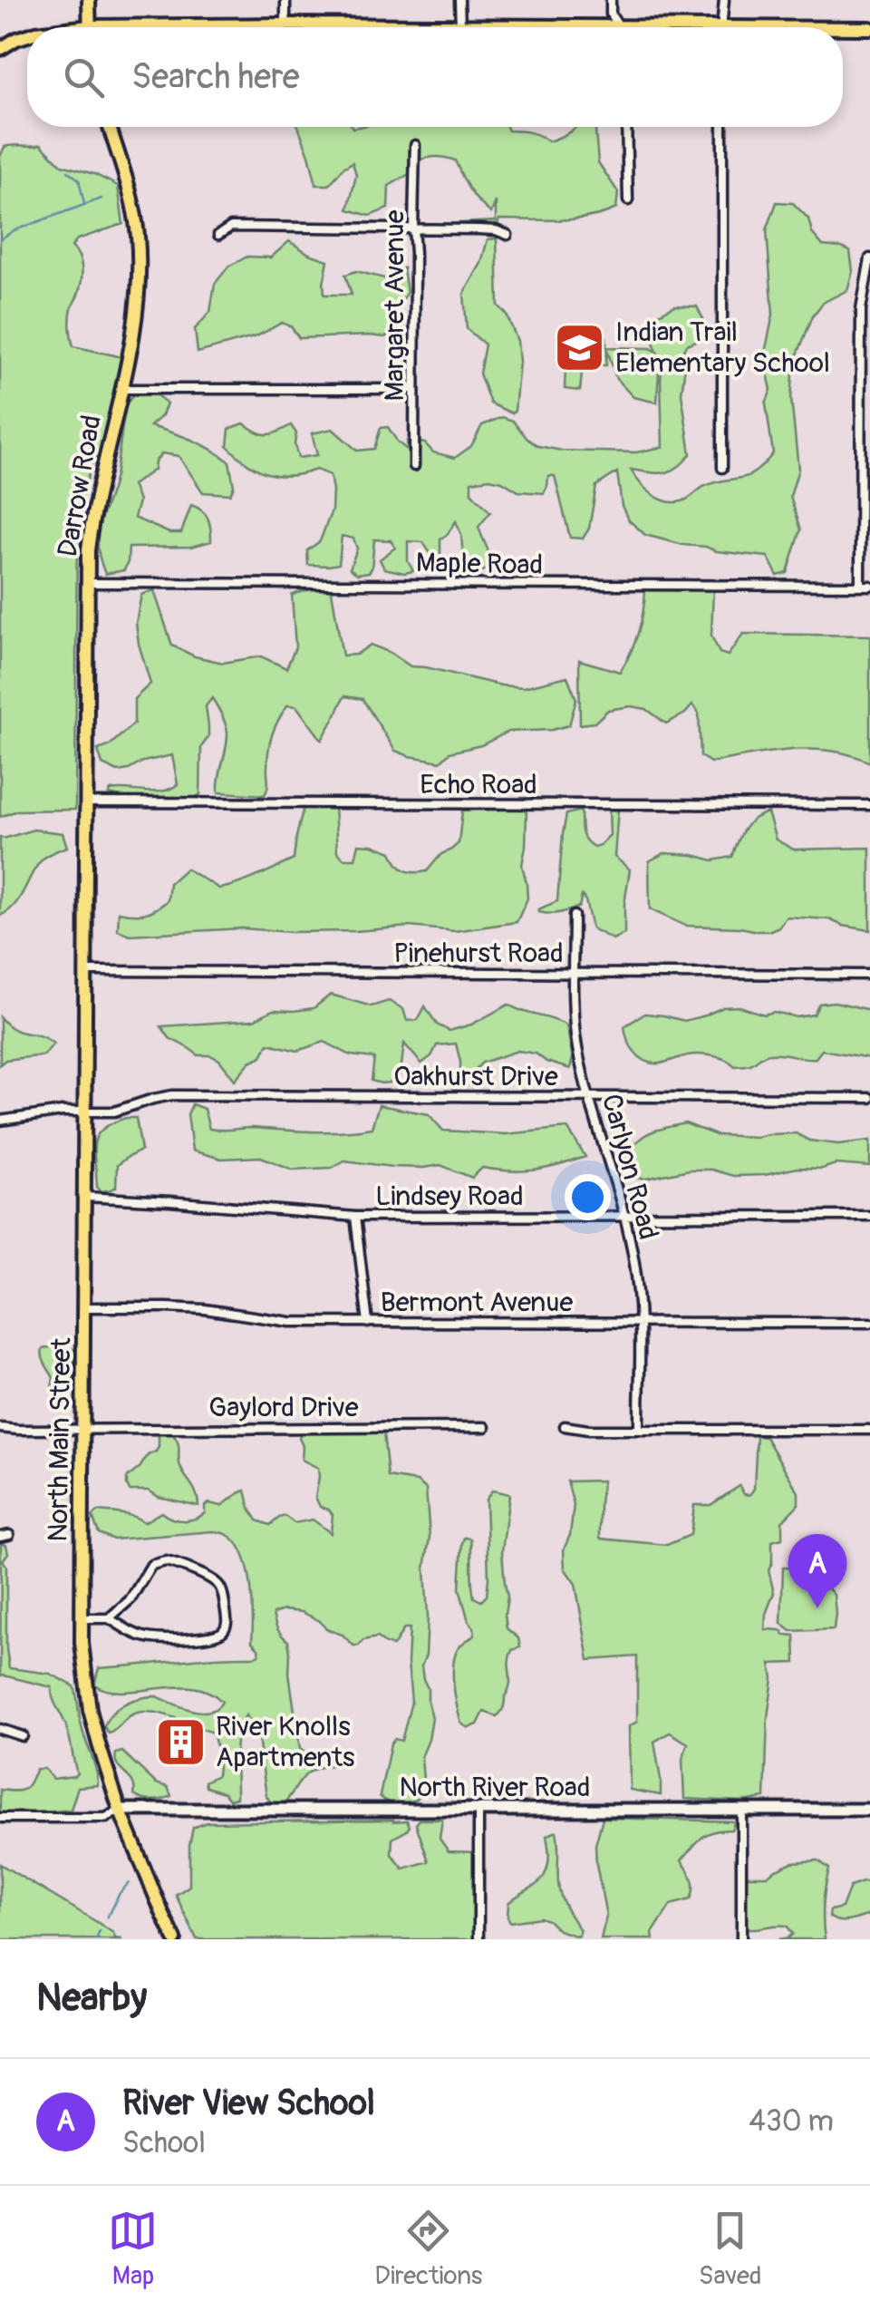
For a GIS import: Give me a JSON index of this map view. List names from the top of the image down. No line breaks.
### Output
{"streets":{"main road":["Darrow Road","North Main Street"],"street":["Margaret Avenue","Maple Road","Echo Road","Pinehurst Road","Oakhurst Drive","Carlyon Road","Lindsey Road","Bermont Avenue","Gaylord Drive","North River Road"]},"crossings":[["Darrow Road","Maple Road"],["Darrow Road","Echo Road"],["Darrow Road","North Main Street"],["Pinehurst Road","Carlyon Road"],["Pinehurst Road","North Main Street"],["Oakhurst Drive","Carlyon Road"],["Oakhurst Drive","North Main Street"],["Carlyon Road","Lindsey Road"],["Carlyon Road","Bermont Avenue"],["Lindsey Road","North Main Street"],["Bermont Avenue","North Main Street"],["Gaylord Drive","North Main Street"],["North Main Street","North River Road"]],"places":{"school or university":["Indian Trail Elementary School"],"building":["River Knolls Apartments"]},"page":{"search":"Search here","pins":"A","heading":"Nearby","list":[{"mark":"A","name":"River View School","note":"School","value":"430 m"}],"nav":["Map","Directions","Saved"]}}
